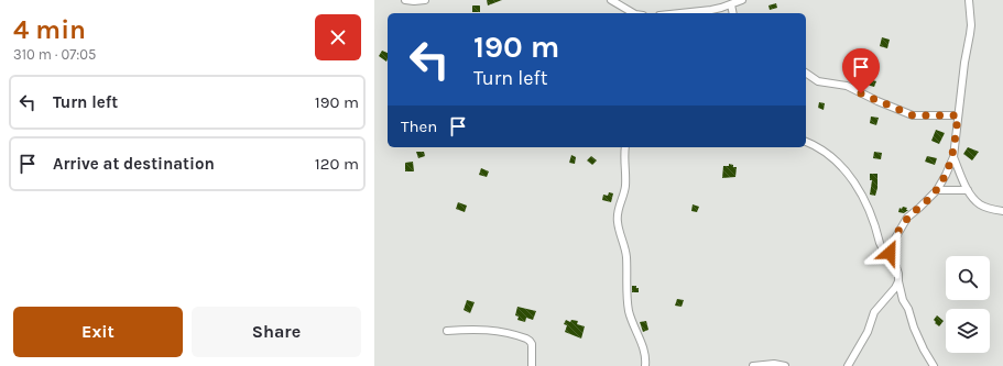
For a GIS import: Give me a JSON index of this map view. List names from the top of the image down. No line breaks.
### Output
{"page":{"heading":["4 min","310 m · 07:05"],"turn":["190 m","Turn left"],"list":[{"name":"Turn left","value":"190 m"},{"name":"Arrive at destination","value":"120 m"}],"then":"Then","buttons":["Exit","Share"]}}
